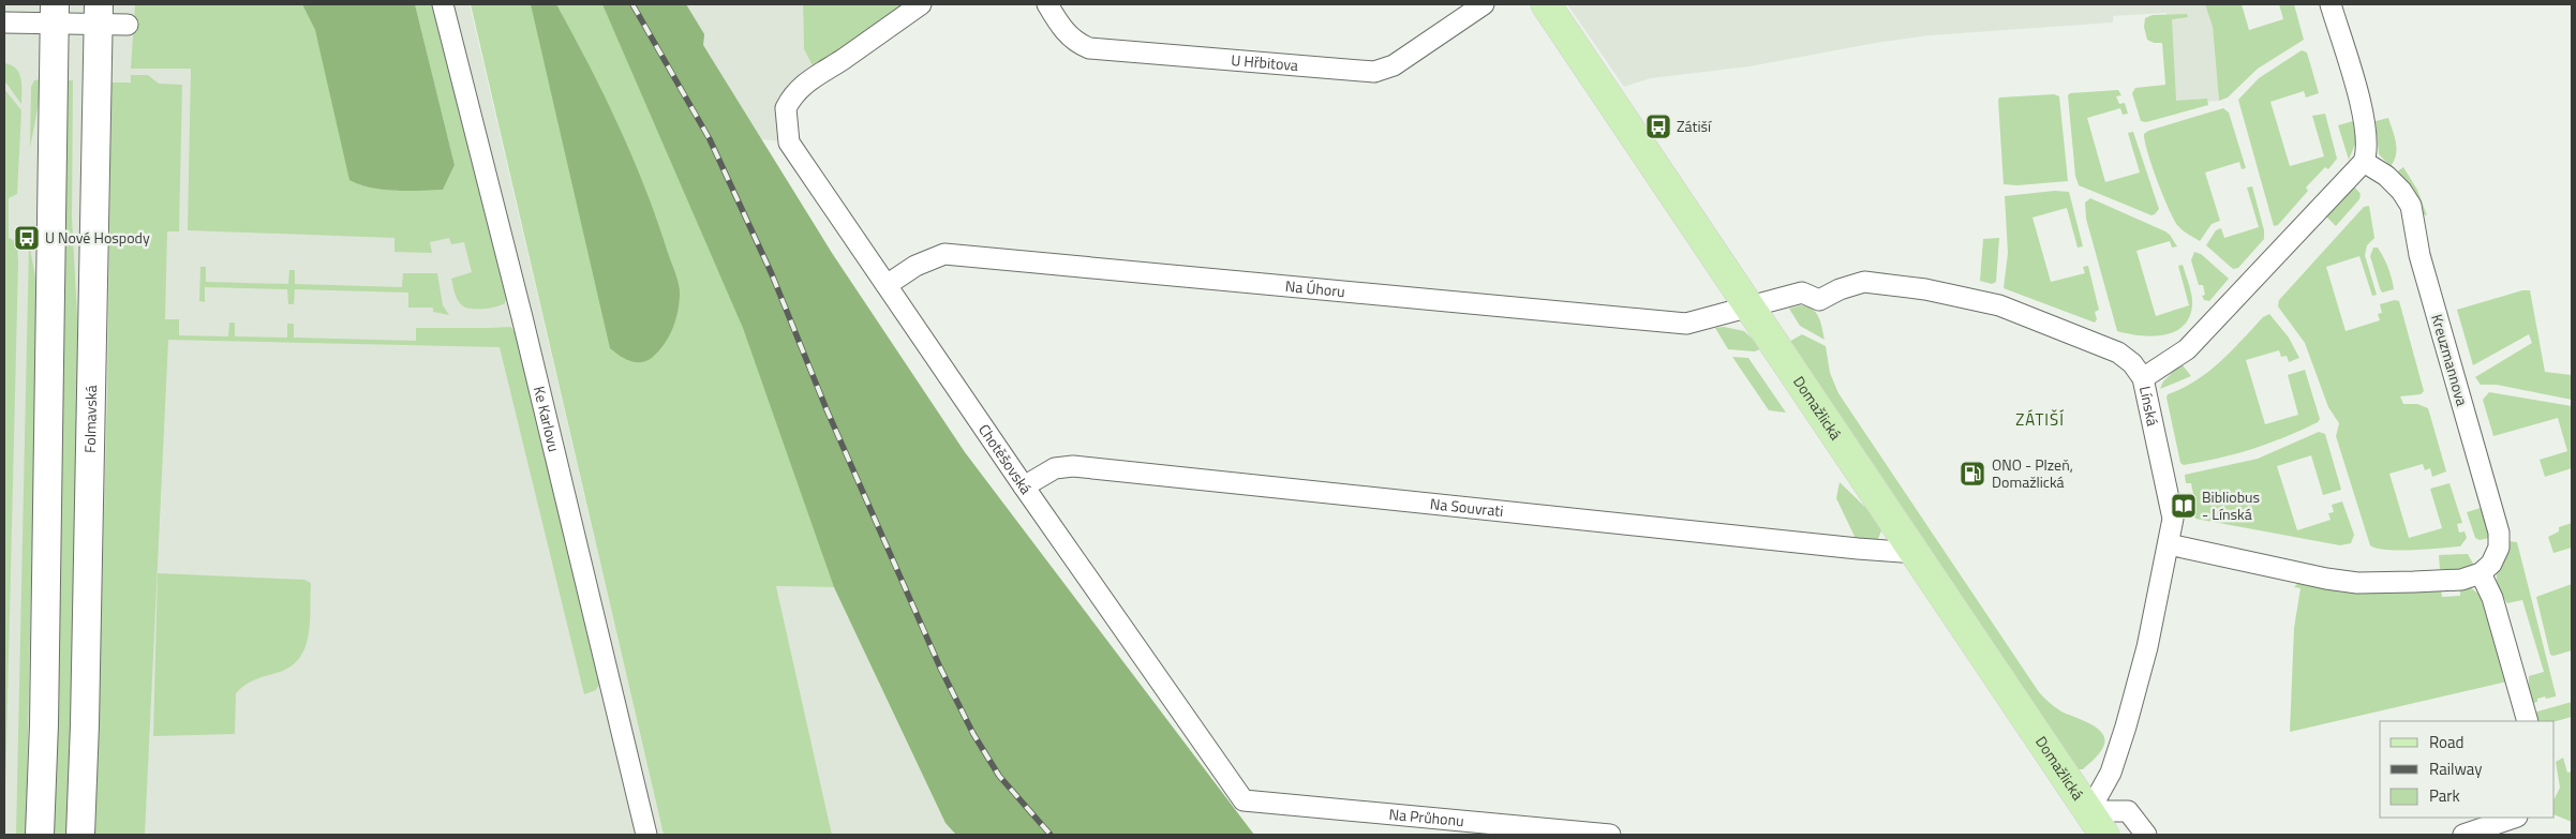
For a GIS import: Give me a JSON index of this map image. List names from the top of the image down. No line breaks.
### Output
{"streets":{"main road":["Domažlická","Folmavská"],"street":["U Hřbitova","Na Úhoru","Kreuzmannova","Línská","Ke Karlovu","Chotěšovská","Na Souvrati","Na Průhonu"]},"crossings":[["Na Úhoru","Línská"],["Na Úhoru","Domažlická"],["Na Úhoru","Chotěšovská"],["Línská","Domažlická"],["Domažlická","Na Souvrati"],["Chotěšovská","Na Souvrati"],["Chotěšovská","Na Průhonu"]],"districts":["ZÁTIŠÍ"],"places":{"bus stop":["Zátiší","U Nové Hospody"],"fuel station":["ONO - Plzeň, Domažlická"],"library":["Bibliobus - Línská"]},"legend":["Road","Railway","Park"]}
